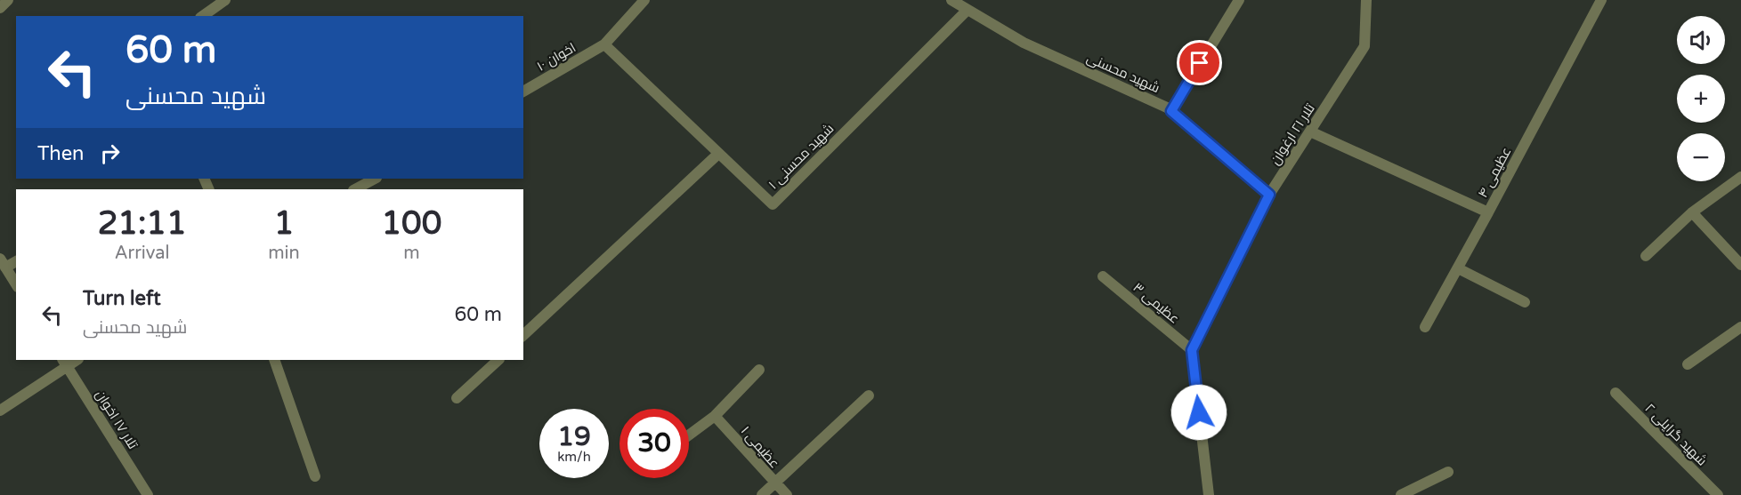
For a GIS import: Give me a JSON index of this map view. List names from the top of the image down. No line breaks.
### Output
{"streets":{"street":["اخوان ۱۰","شهید محسنی","تلار ۲۱ ارغوان","شهید محسنی ۱","عظیمی ۴","عظیمی ۳","تلار ۱۷ اخوان","شهید گرایلی ۲","عظیمی ۱"]},"crossings":[["اخوان ۱۰","شهید محسنی ۱"],["شهید محسنی","تلار ۲۱ ارغوان"],["شهید محسنی","شهید محسنی ۱"],["تلار ۲۱ ارغوان","عظیمی ۴"],["تلار ۲۱ ارغوان","عظیمی ۳"]],"page":{"map_buttons":["+","−"],"turn":["60 m","شهید محسنی"],"then":"Then","eta":["21:11","Arrival","1","min","100","m"],"list":[{"name":"Turn left","note":"شهید محسنی","value":"60 m"}],"speed":"19 km/h","limit":"30"}}
